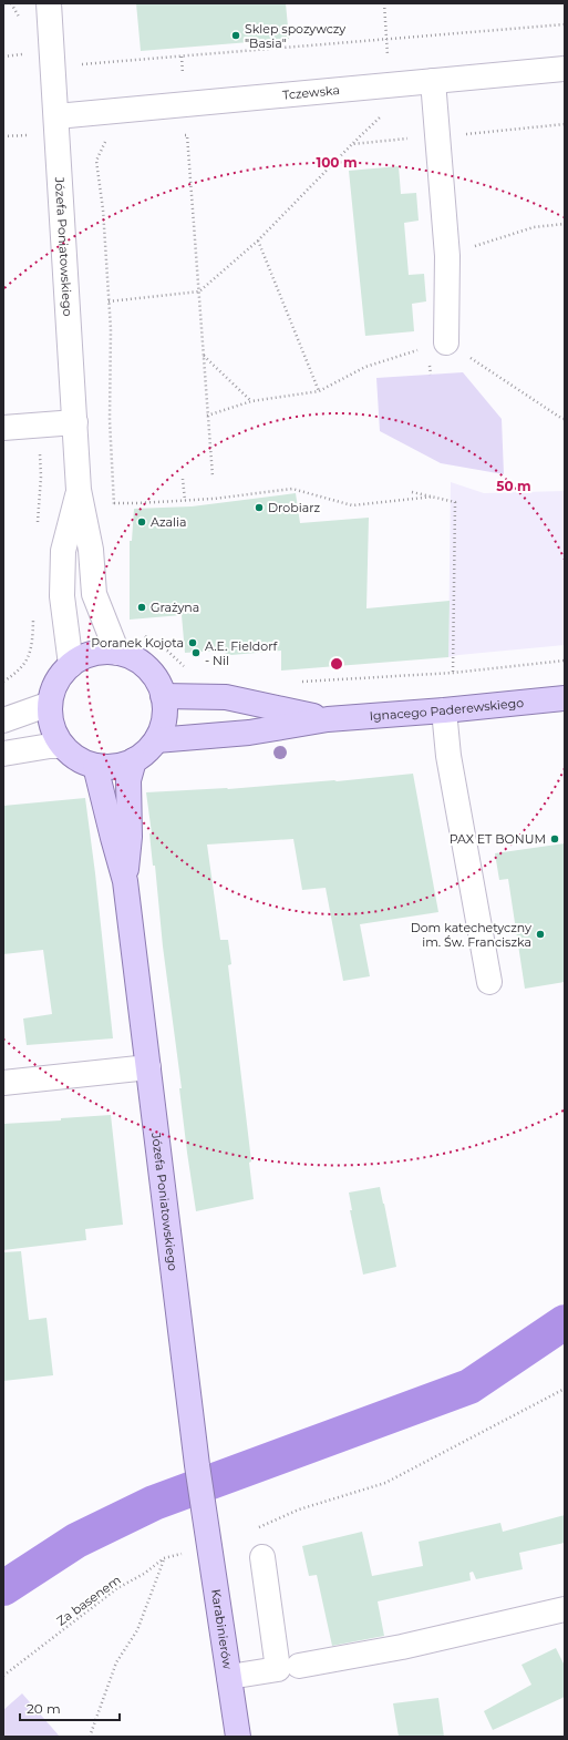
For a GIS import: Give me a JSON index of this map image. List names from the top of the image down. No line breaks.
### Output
{"streets":{"main road":["Józefa Poniatowskiego","Ignacego Paderewskiego","Karabinierów"],"street":["Tczewska"],"path":["Za basenem"]},"crossings":[["Tczewska","Józefa Poniatowskiego"],["Józefa Poniatowskiego","Ignacego Paderewskiego"],["Józefa Poniatowskiego","Karabinierów"]],"places":["Sklep spozywczy \"Basia\"","Drobiarz","Azalia","Grażyna","Poranek Kojota","A.E. Fieldorf - Nil","PAX ET BONUM","Dom katechetyczny im. Św. Franciszka"],"scale_bar":"20 m","rings":["100 m","50 m"]}
